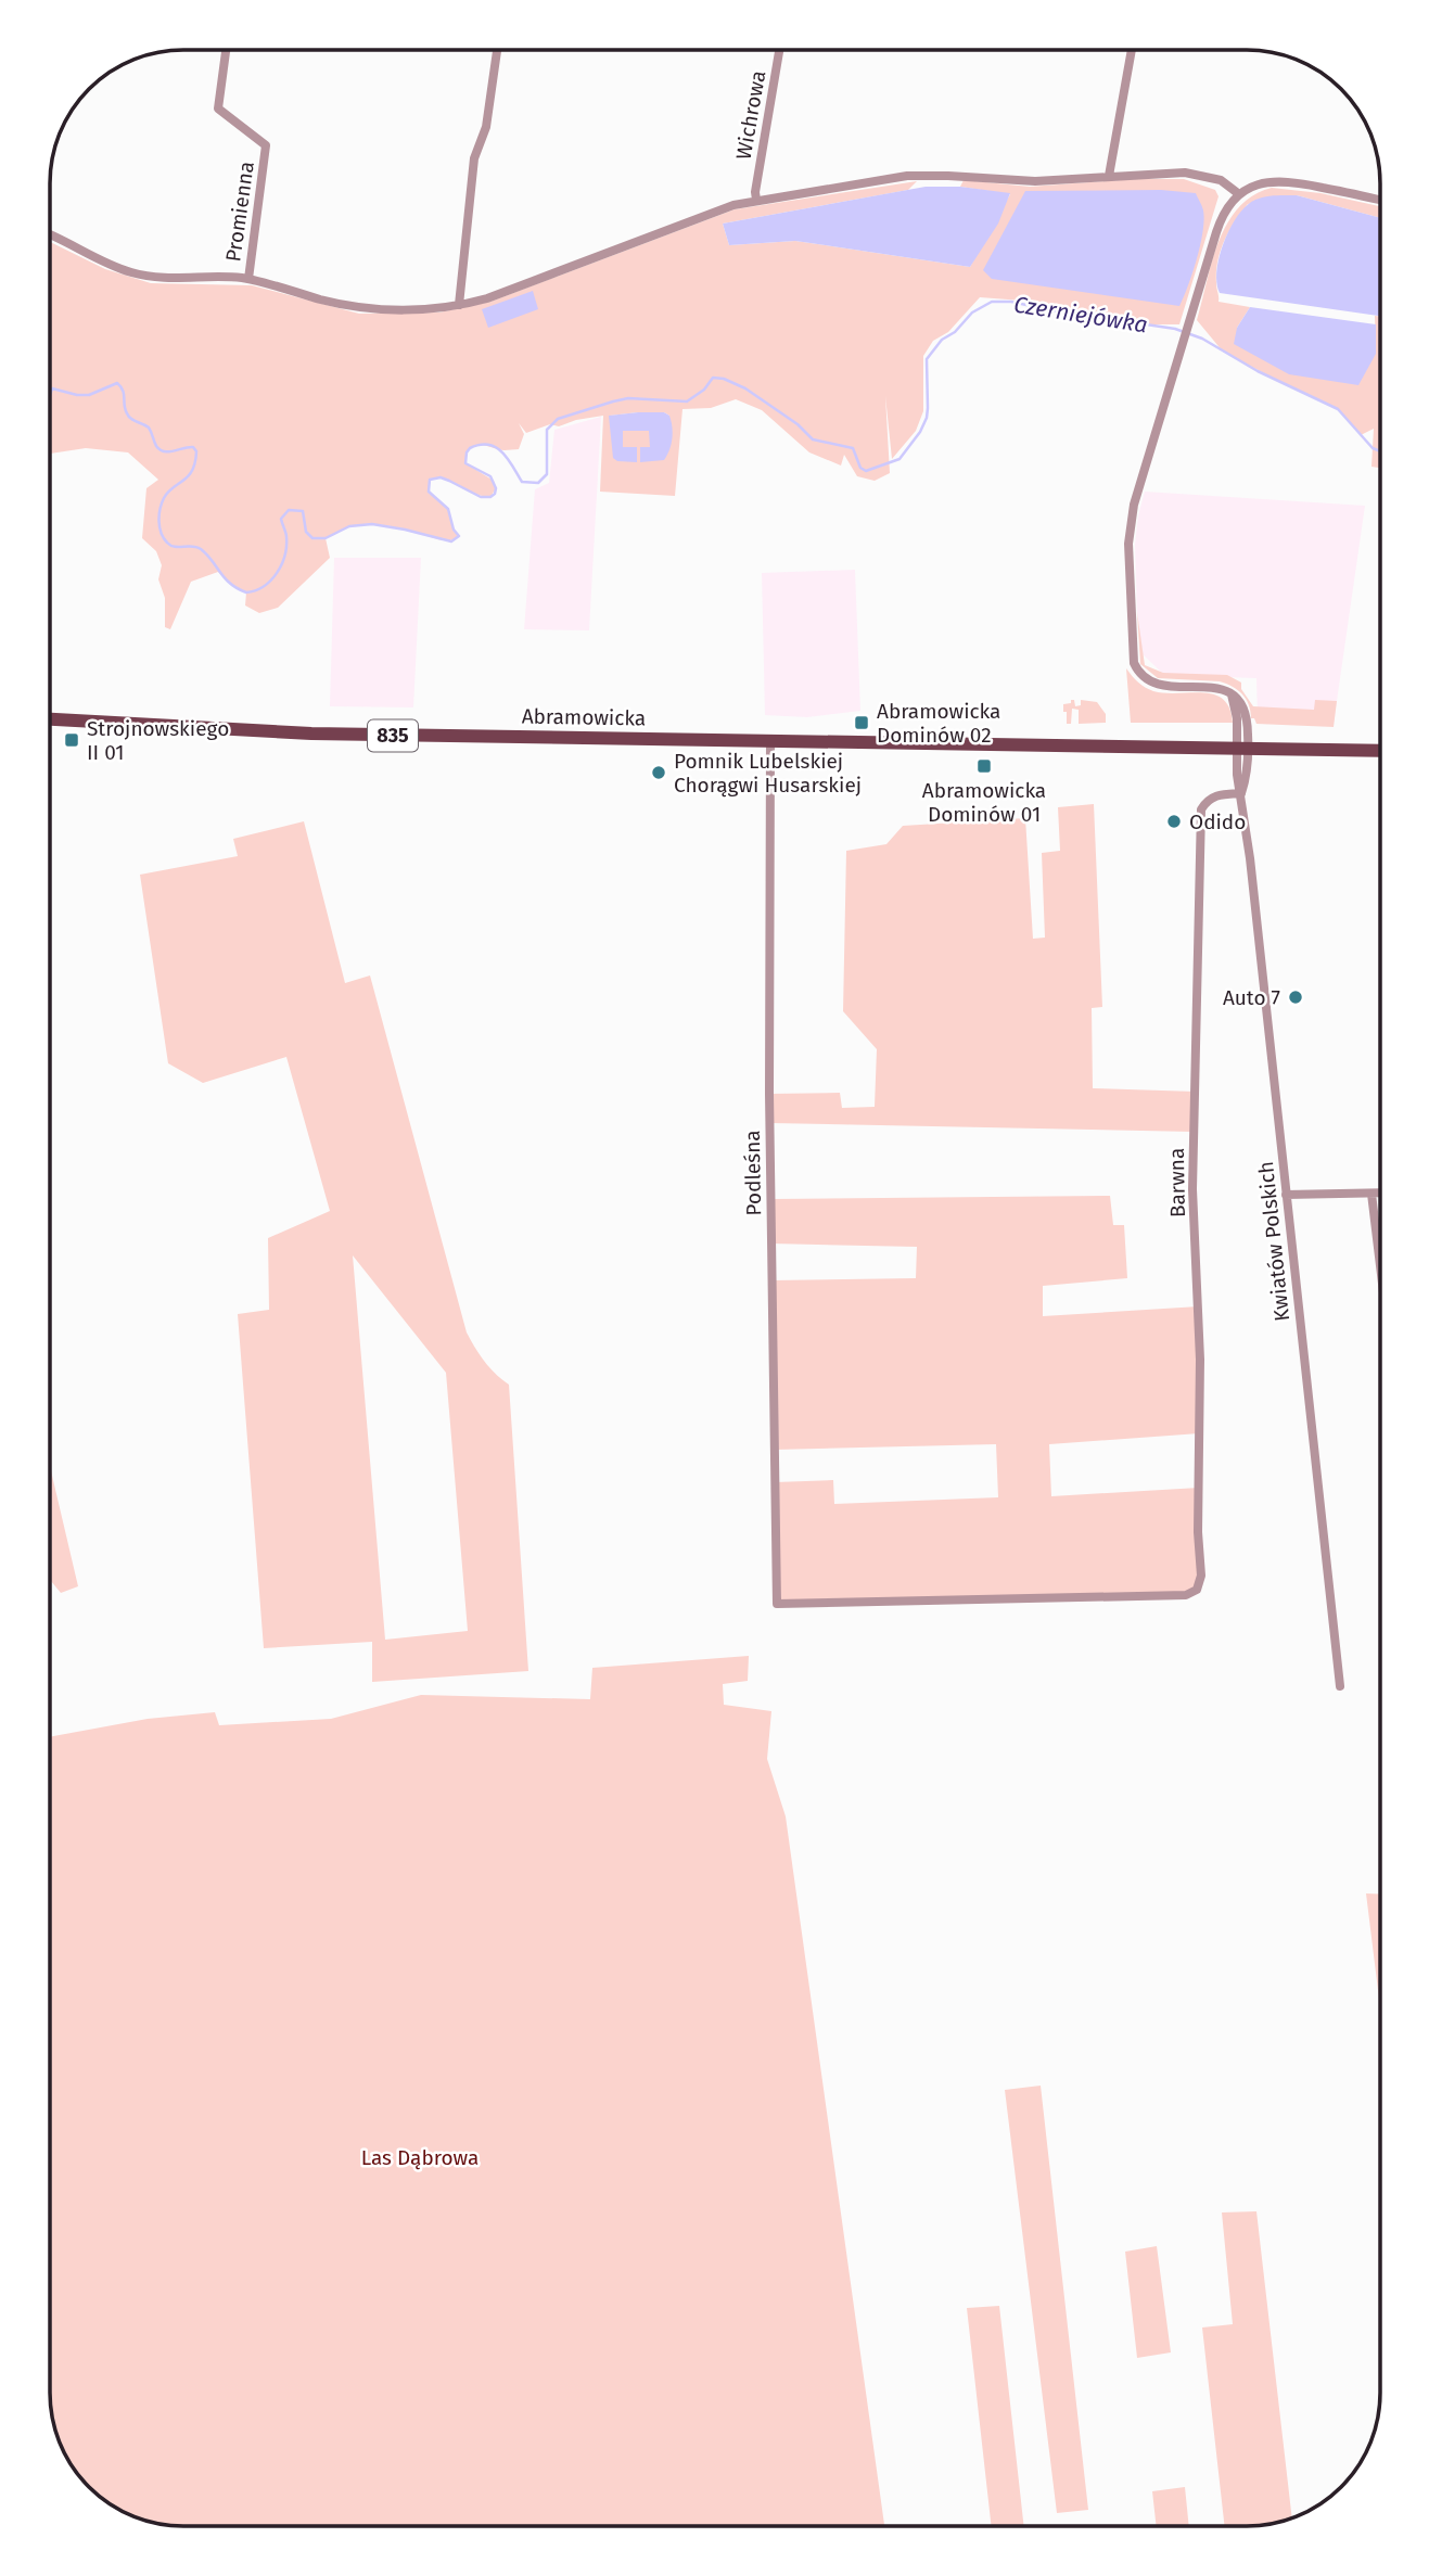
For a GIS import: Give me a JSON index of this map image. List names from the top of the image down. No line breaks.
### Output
{"streets":{"main road":["Abramowicka","835"],"street":["Wichrowa","Promienna","Podleśna","Barwna","Kwiatów Polskich"]},"crossings":[["Abramowicka","835"],["Abramowicka","Podleśna"],["Abramowicka","Kwiatów Polskich"],["835","Kwiatów Polskich"],["Podleśna","Barwna"],["Barwna","Kwiatów Polskich"]],"water":["Czerniejówka"],"parks":["Las Dąbrowa"],"places":{"transit":["Abramowicka Dominów 02","Strojnowskiego II 01","Abramowicka Dominów 01"],"other":["Pomnik Lubelskiej Chorągwi Husarskiej","Odido","Auto 7"]}}
